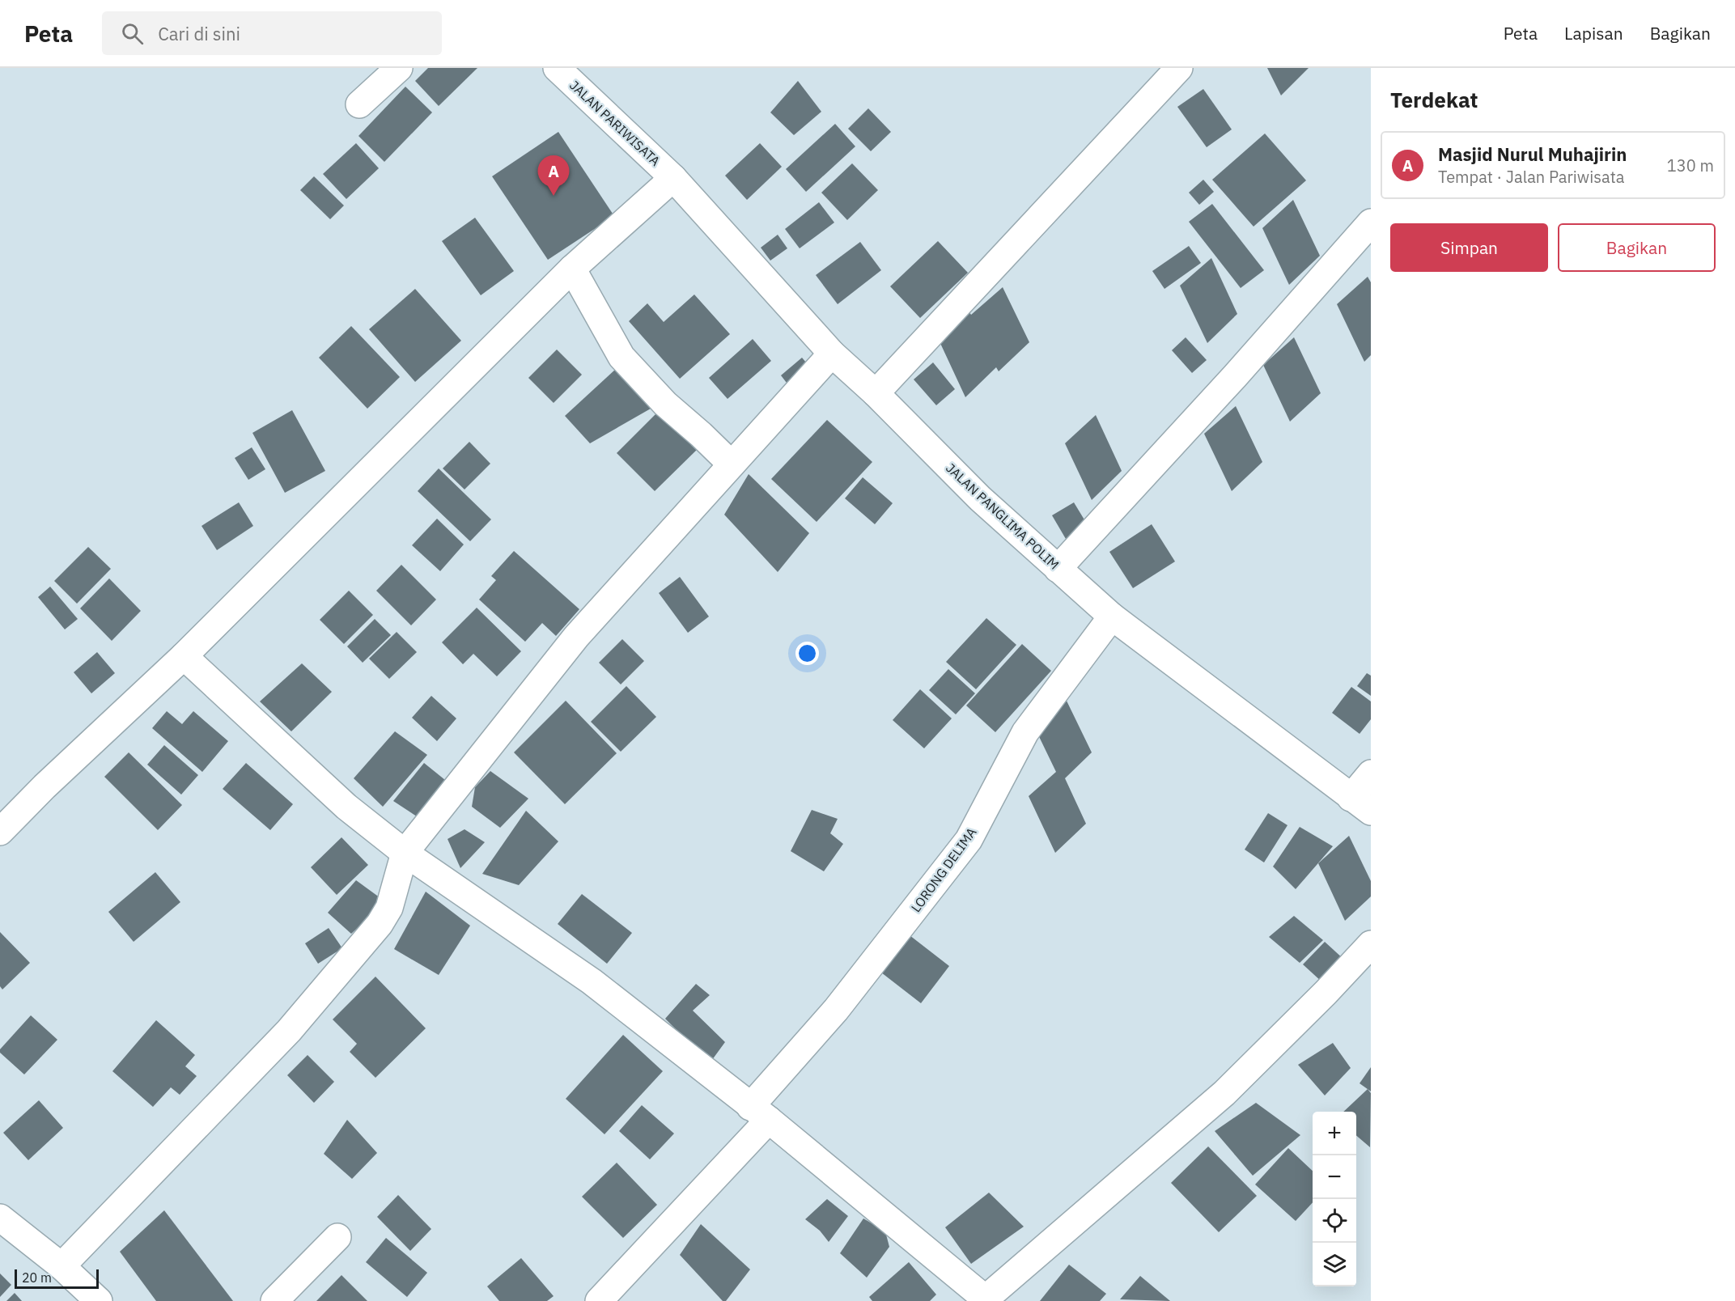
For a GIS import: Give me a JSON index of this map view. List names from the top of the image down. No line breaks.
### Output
{"streets":{"street":["JALAN PARIWISATA","JALAN PANGLIMA POLIM","LORONG DELIMA"]},"crossings":[["JALAN PARIWISATA","JALAN PANGLIMA POLIM"],["JALAN PANGLIMA POLIM","LORONG DELIMA"]],"scale_bar":"20 m","page":{"header":"Peta","search":"Cari di sini","nav":["Peta","Lapisan","Bagikan"],"heading":"Terdekat","list":[{"mark":"A","name":"Masjid Nurul Muhajirin","note":"Tempat · Jalan Pariwisata","value":"130 m"}],"pins":"A","buttons":["Simpan","Bagikan"],"map_buttons":["+","−"],"scale":"20 m"}}
